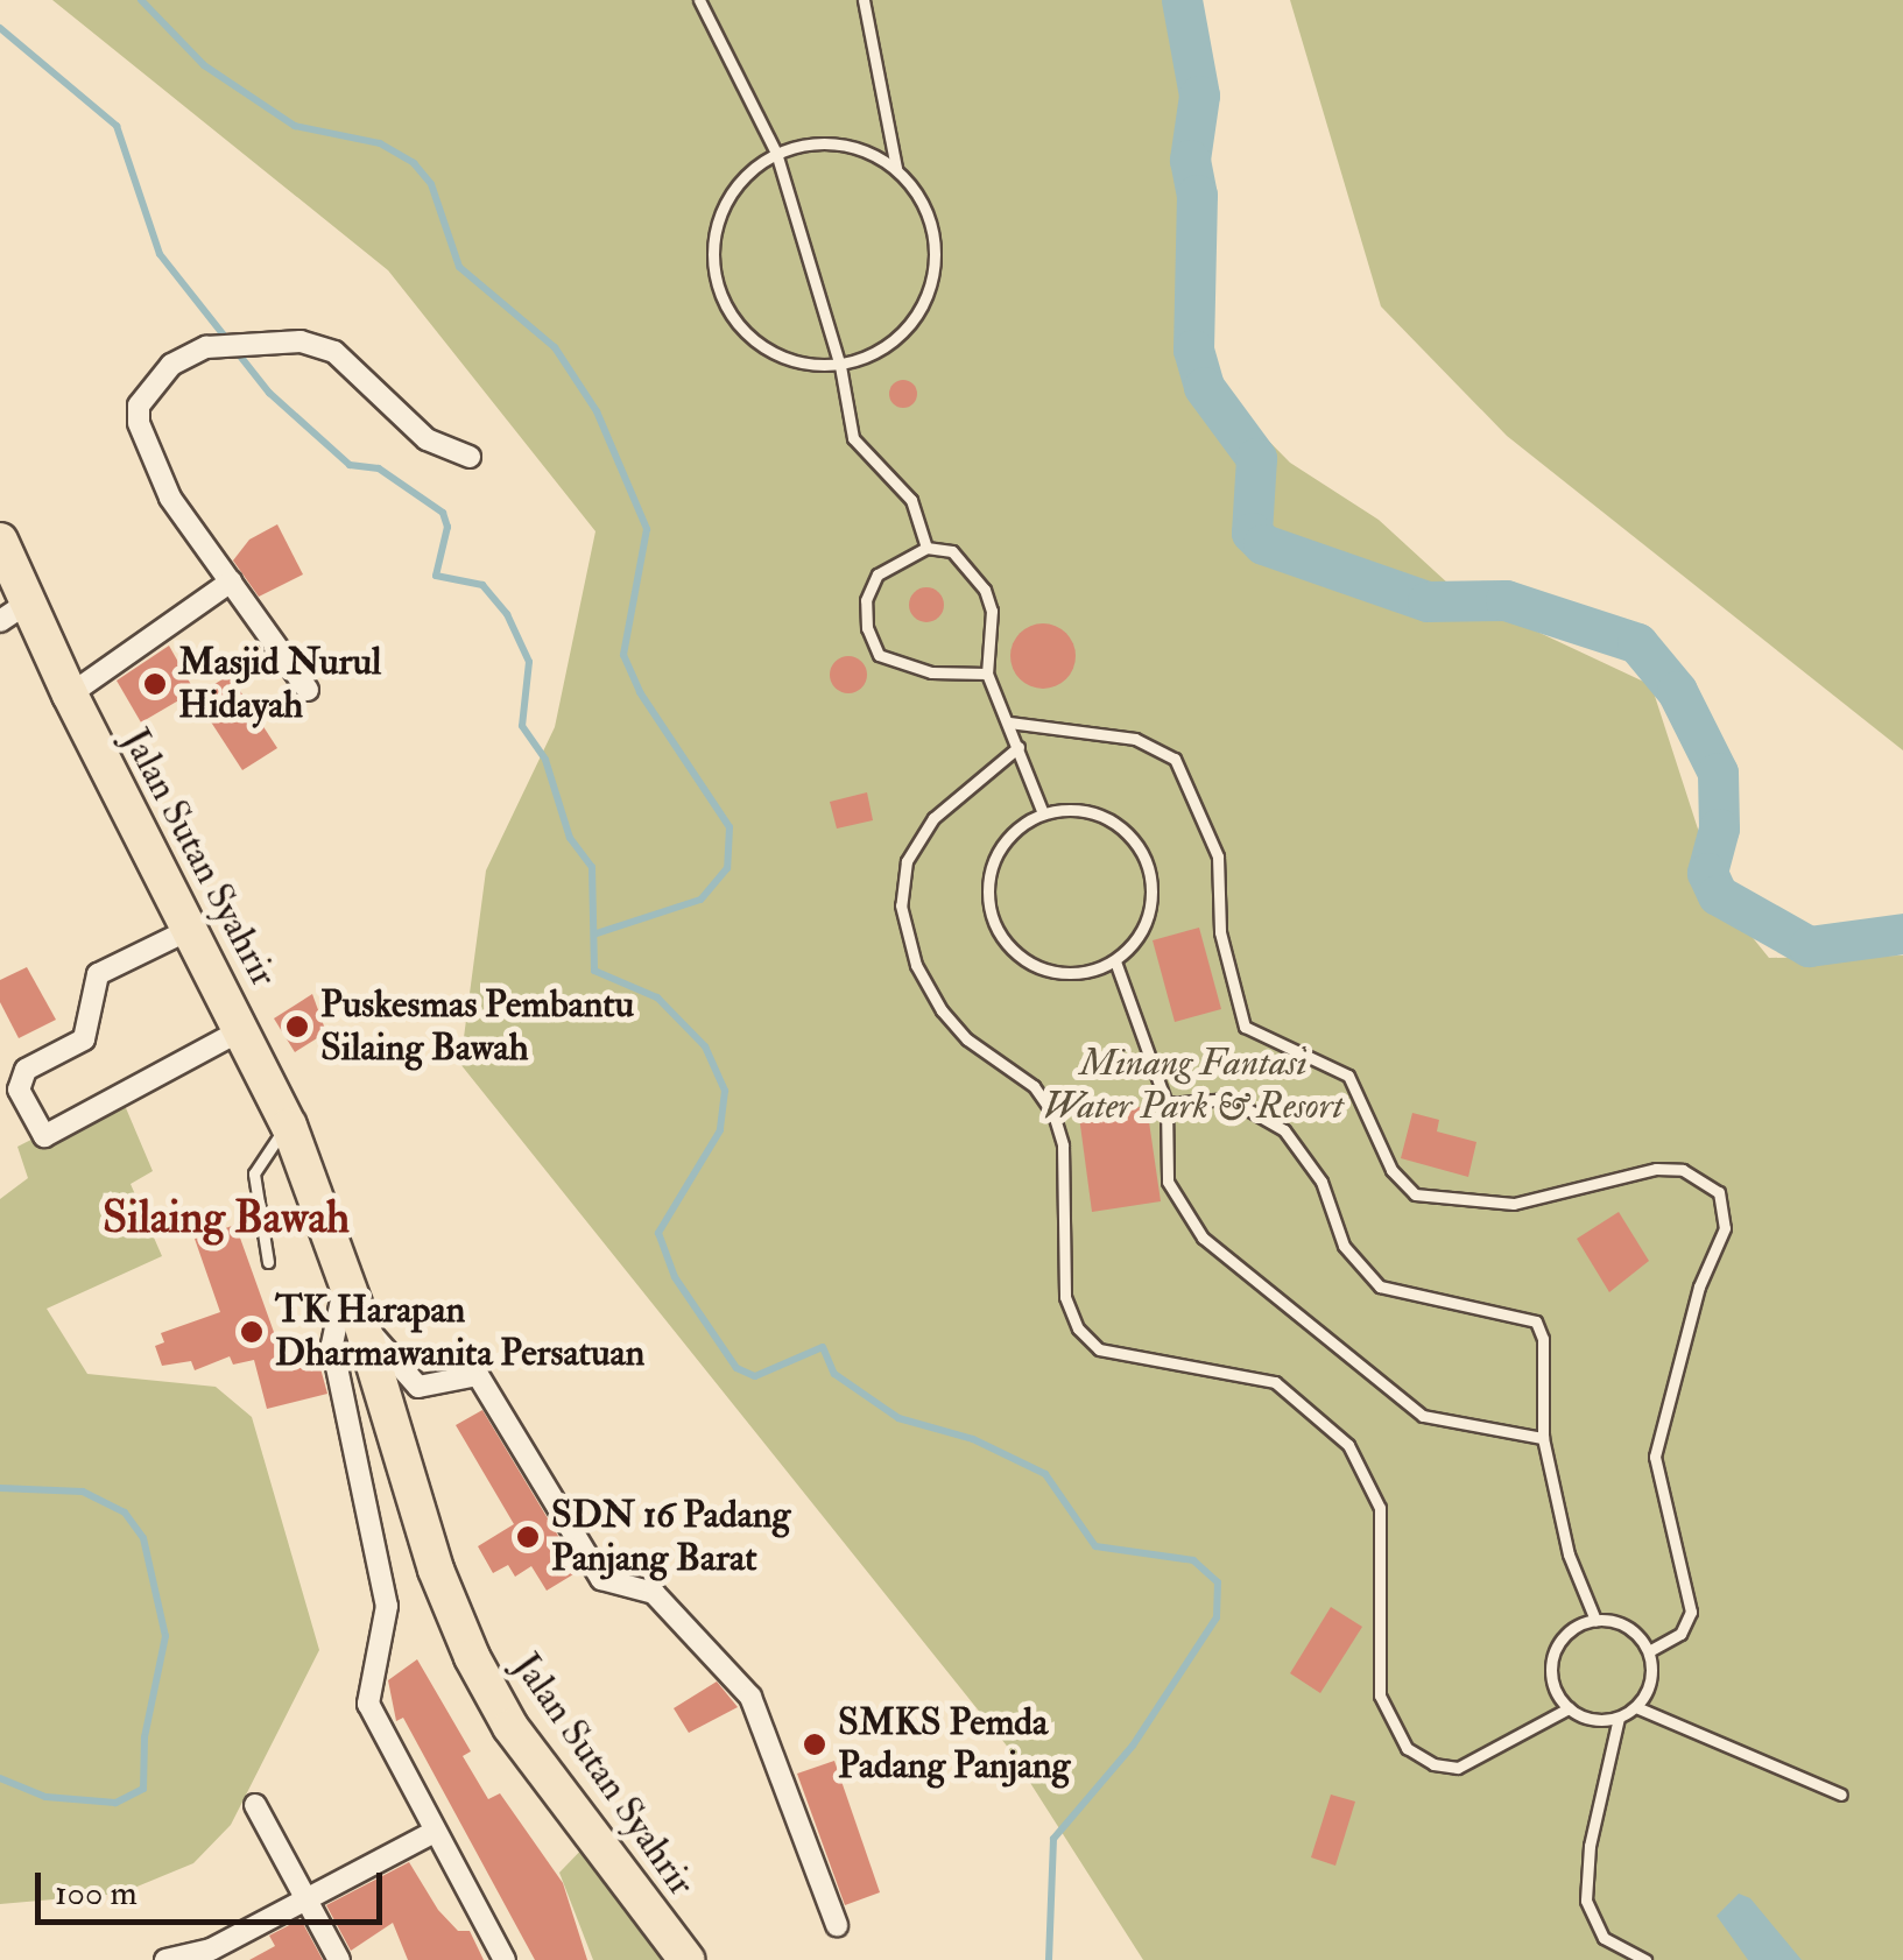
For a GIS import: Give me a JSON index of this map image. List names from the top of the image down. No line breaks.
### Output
{"streets":{"highway":["Jalan Sutan Syahrir"]},"districts":["Silaing Bawah"],"parks":["Minang Fantasi Water Park & Resort"],"places":["Masjid Nurul Hidayah","Puskesmas Pembantu Silaing Bawah","TK Harapan Dharmawanita Persatuan","SDN 16 Padang Panjang Barat","SMKS Pemda Padang Panjang"],"scale_bar":"100 m"}
